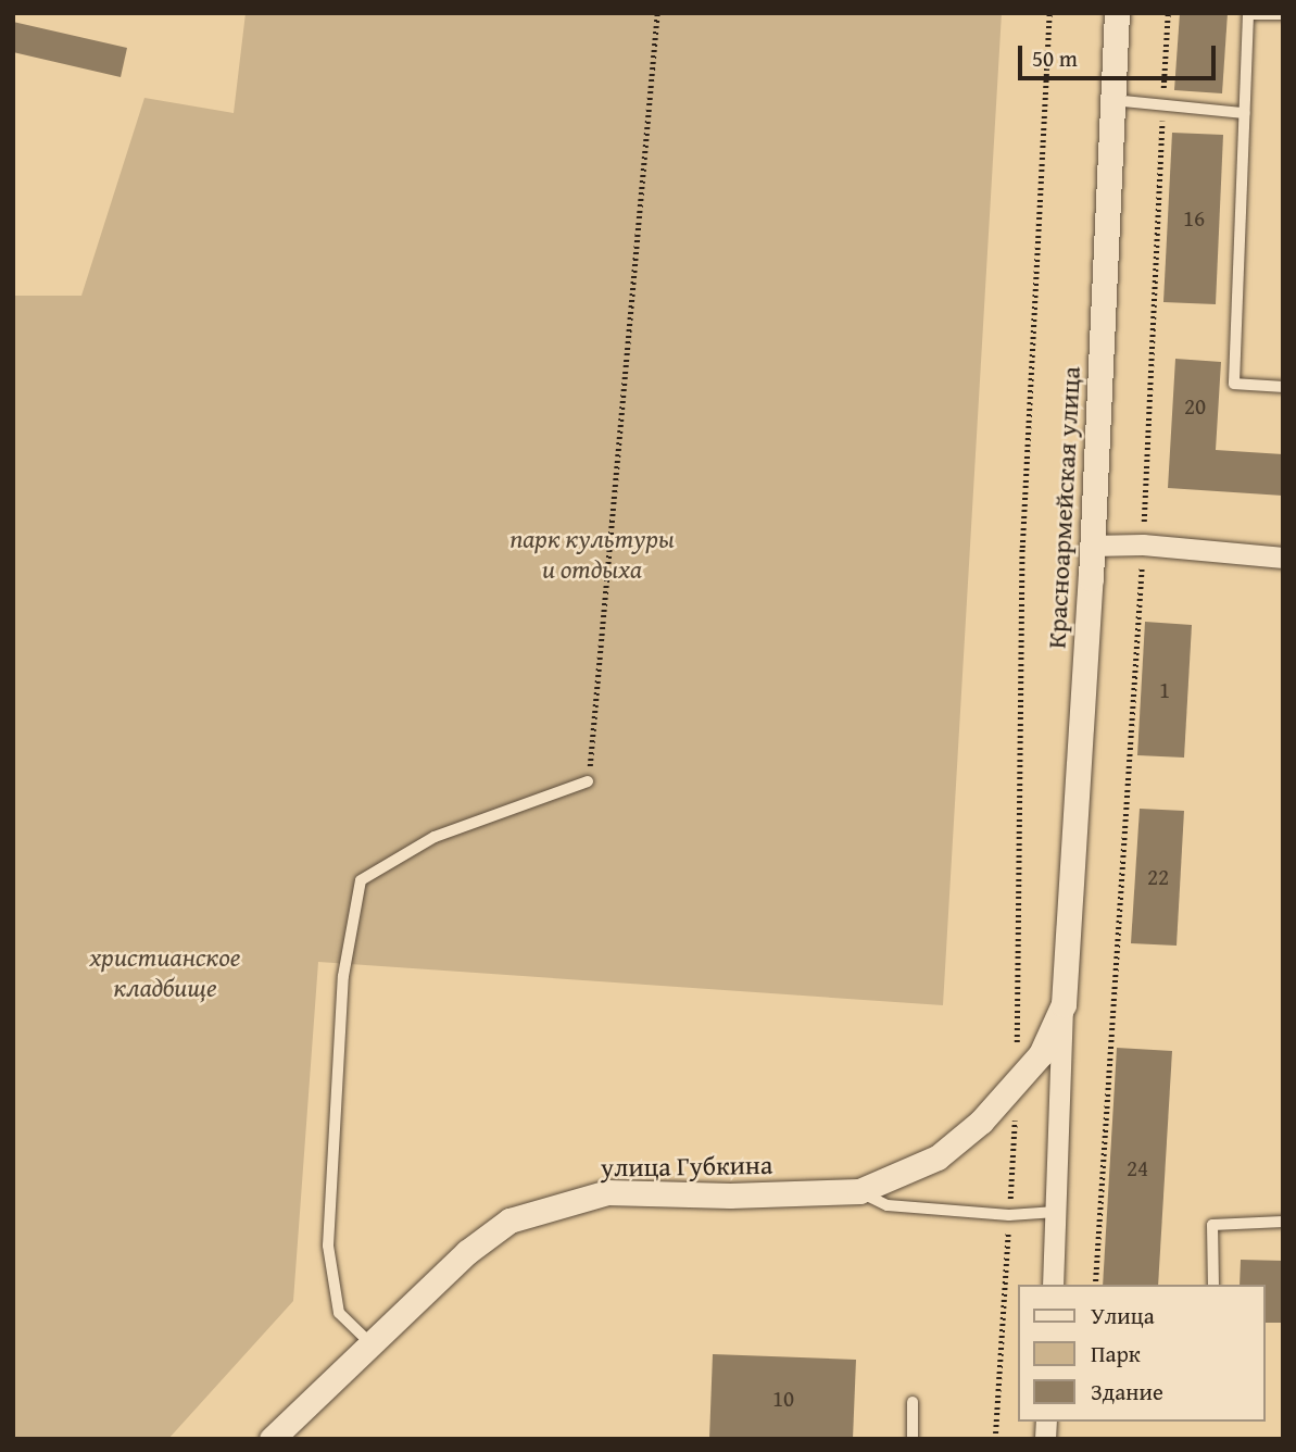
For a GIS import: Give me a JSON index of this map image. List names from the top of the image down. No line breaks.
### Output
{"streets":{"street":["Красноармейская улица","улица Губкина"]},"crossings":[["Красноармейская улица","улица Губкина"]],"parks":["парк культуры и отдыха","христианское кладбище"],"house_numbers":["16","20","1","22","24","10"],"legend":["Улица","Парк","Здание"],"scale_bar":"50 m"}
